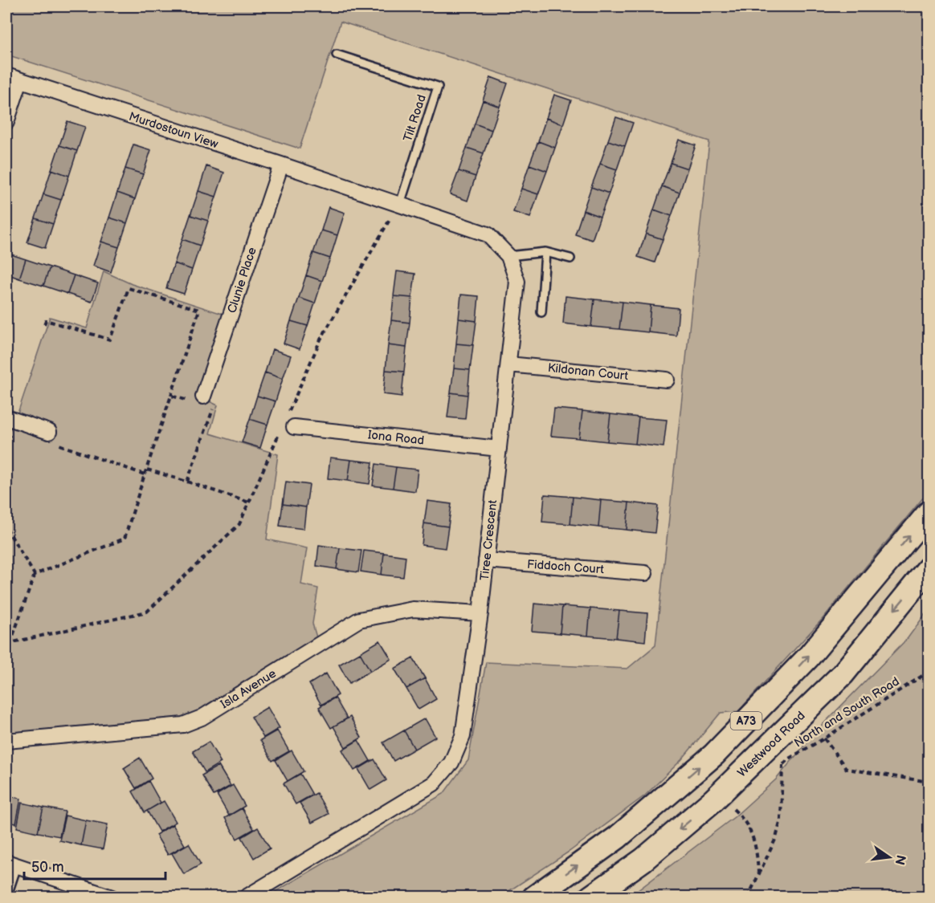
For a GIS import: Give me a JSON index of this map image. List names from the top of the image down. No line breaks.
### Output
{"streets":{"main road":["A73","Westwood Road"],"street":["Murdostoun View","Clunie Place","Kildonan Court","Iona Road","Tiree Crescent","Fiddoch Court","Isla Avenue"],"lane":["Tilt Road"],"path":["North and South Road"]},"crossings":[["Tilt Road","Tiree Crescent"],["Murdostoun View","Clunie Place"],["Murdostoun View","Tiree Crescent"],["Kildonan Court","Tiree Crescent"],["Iona Road","Tiree Crescent"],["Tiree Crescent","Fiddoch Court"],["Tiree Crescent","Isla Avenue"]],"scale_bar":"50 m","north":"right"}
